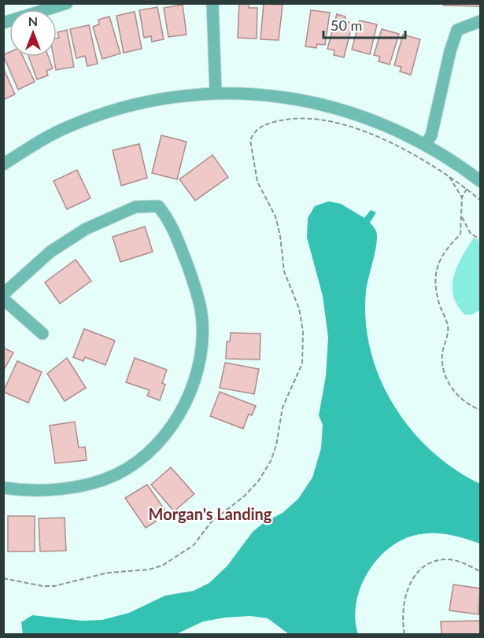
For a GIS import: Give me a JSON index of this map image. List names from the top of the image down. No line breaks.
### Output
{"districts":["Morgan's Landing"],"scale_bar":"50 m","north":"top"}
